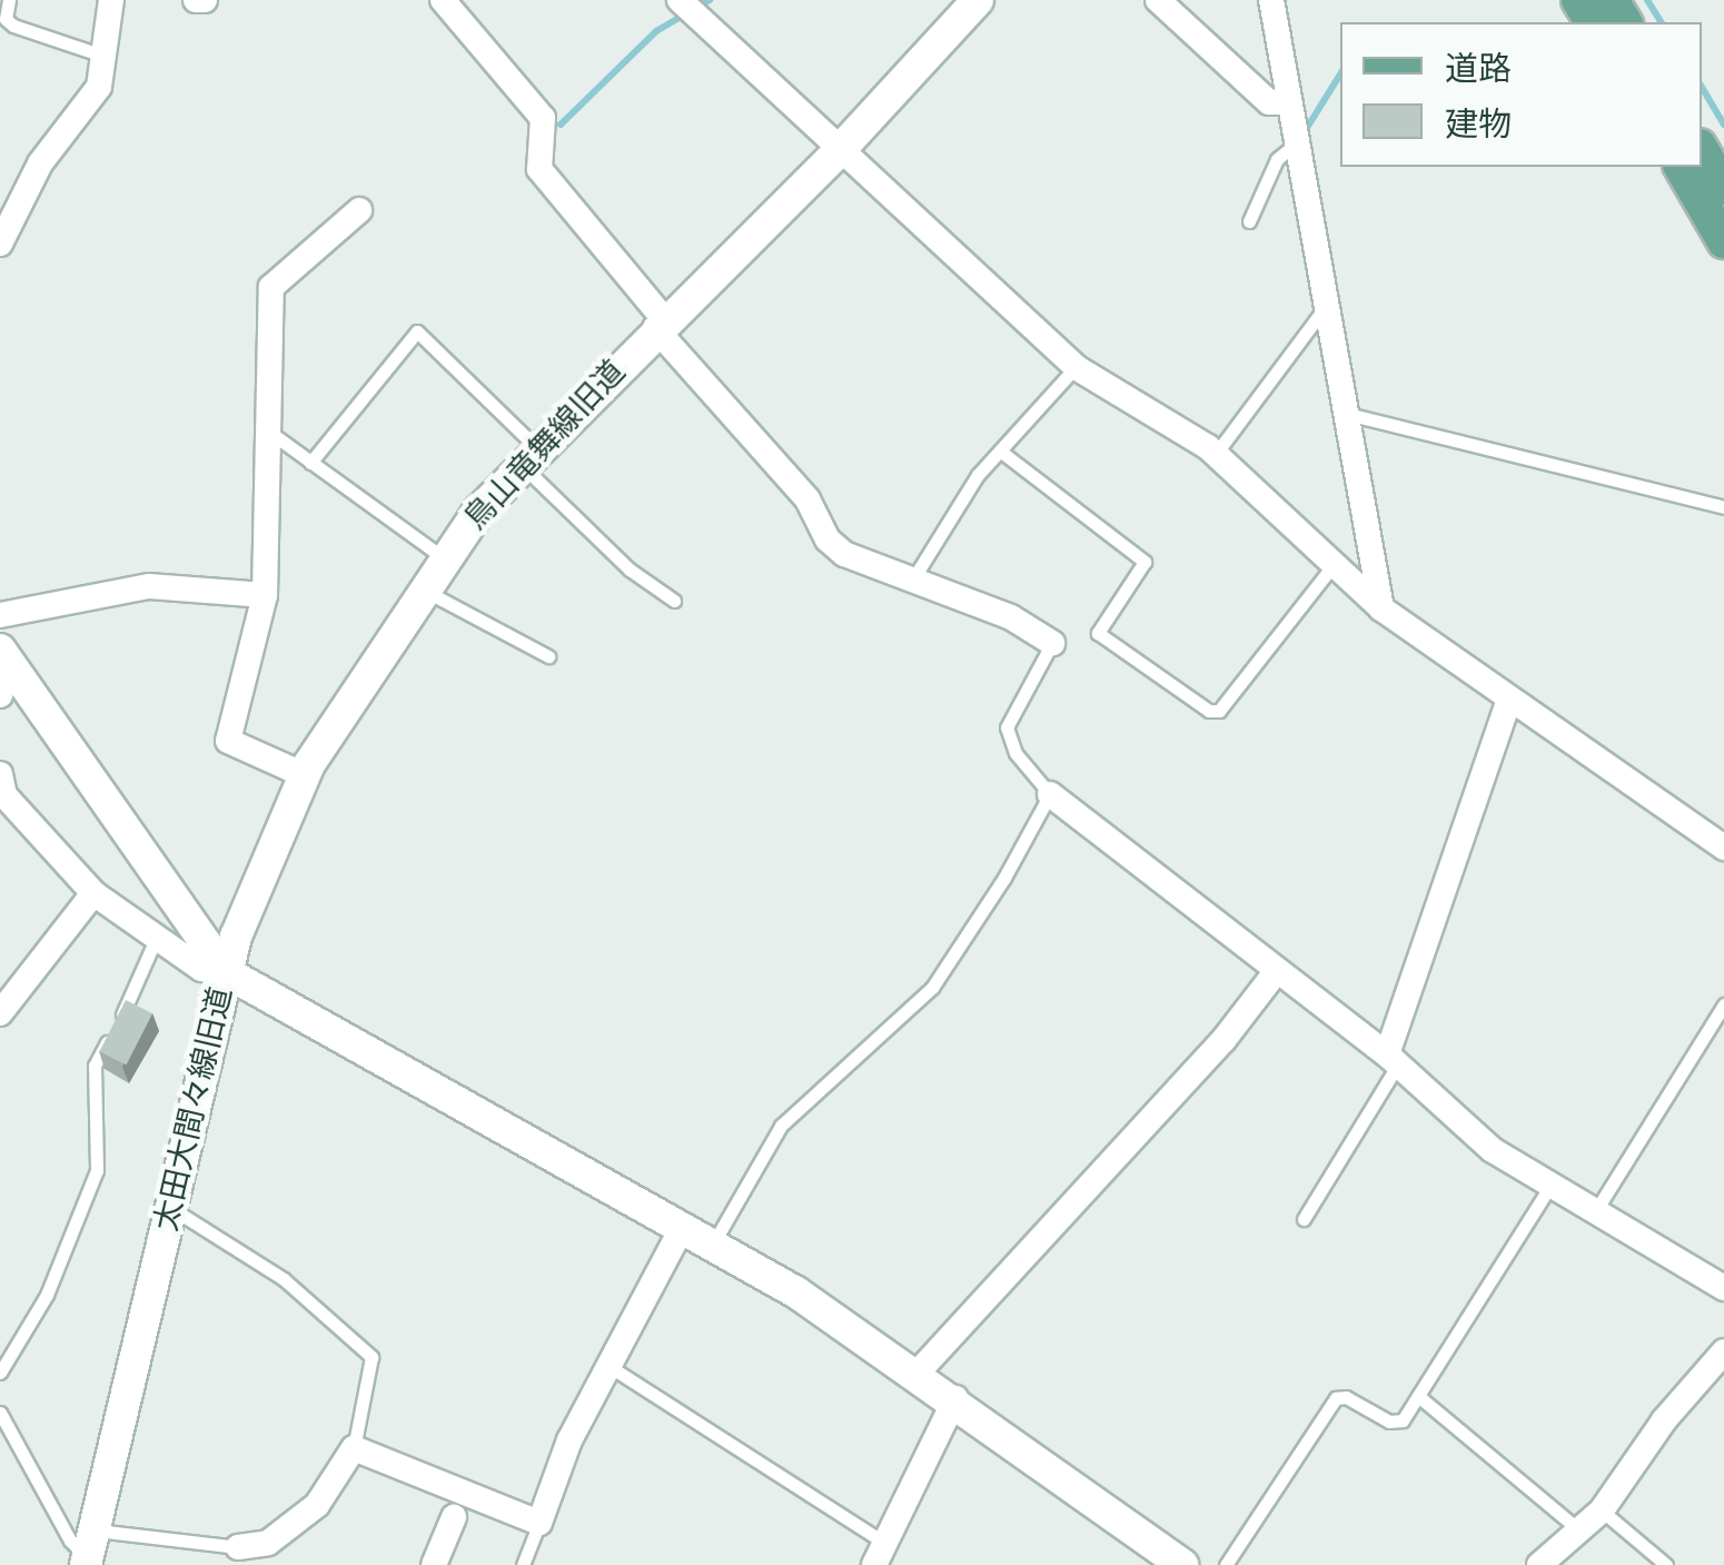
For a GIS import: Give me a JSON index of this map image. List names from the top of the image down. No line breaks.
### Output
{"streets":{"street":["鳥山竜舞線旧道","太田大間々線旧道"]},"crossings":[["鳥山竜舞線旧道","太田大間々線旧道"]],"legend":["道路","建物"]}
